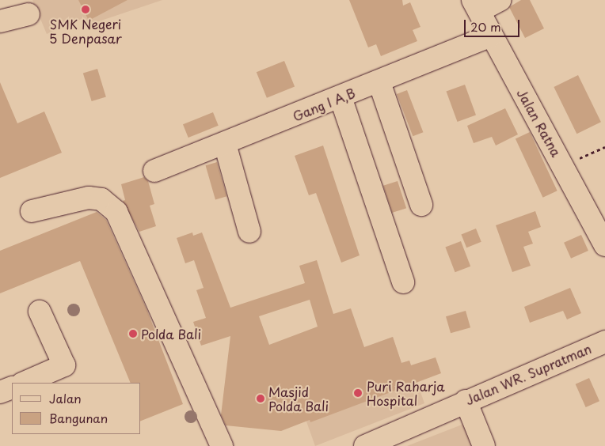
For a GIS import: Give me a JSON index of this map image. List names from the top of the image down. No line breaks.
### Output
{"streets":{"street":["Gang I A,B","Jalan Ratna","Jalan WR. Supratman"]},"crossings":[["Gang I A,B","Jalan Ratna"]],"places":["SMK Negeri 5 Denpasar","Polda Bali","Puri Raharja Hospital","Masjid Polda Bali"],"legend":["Jalan","Bangunan"],"scale_bar":"20 m"}
